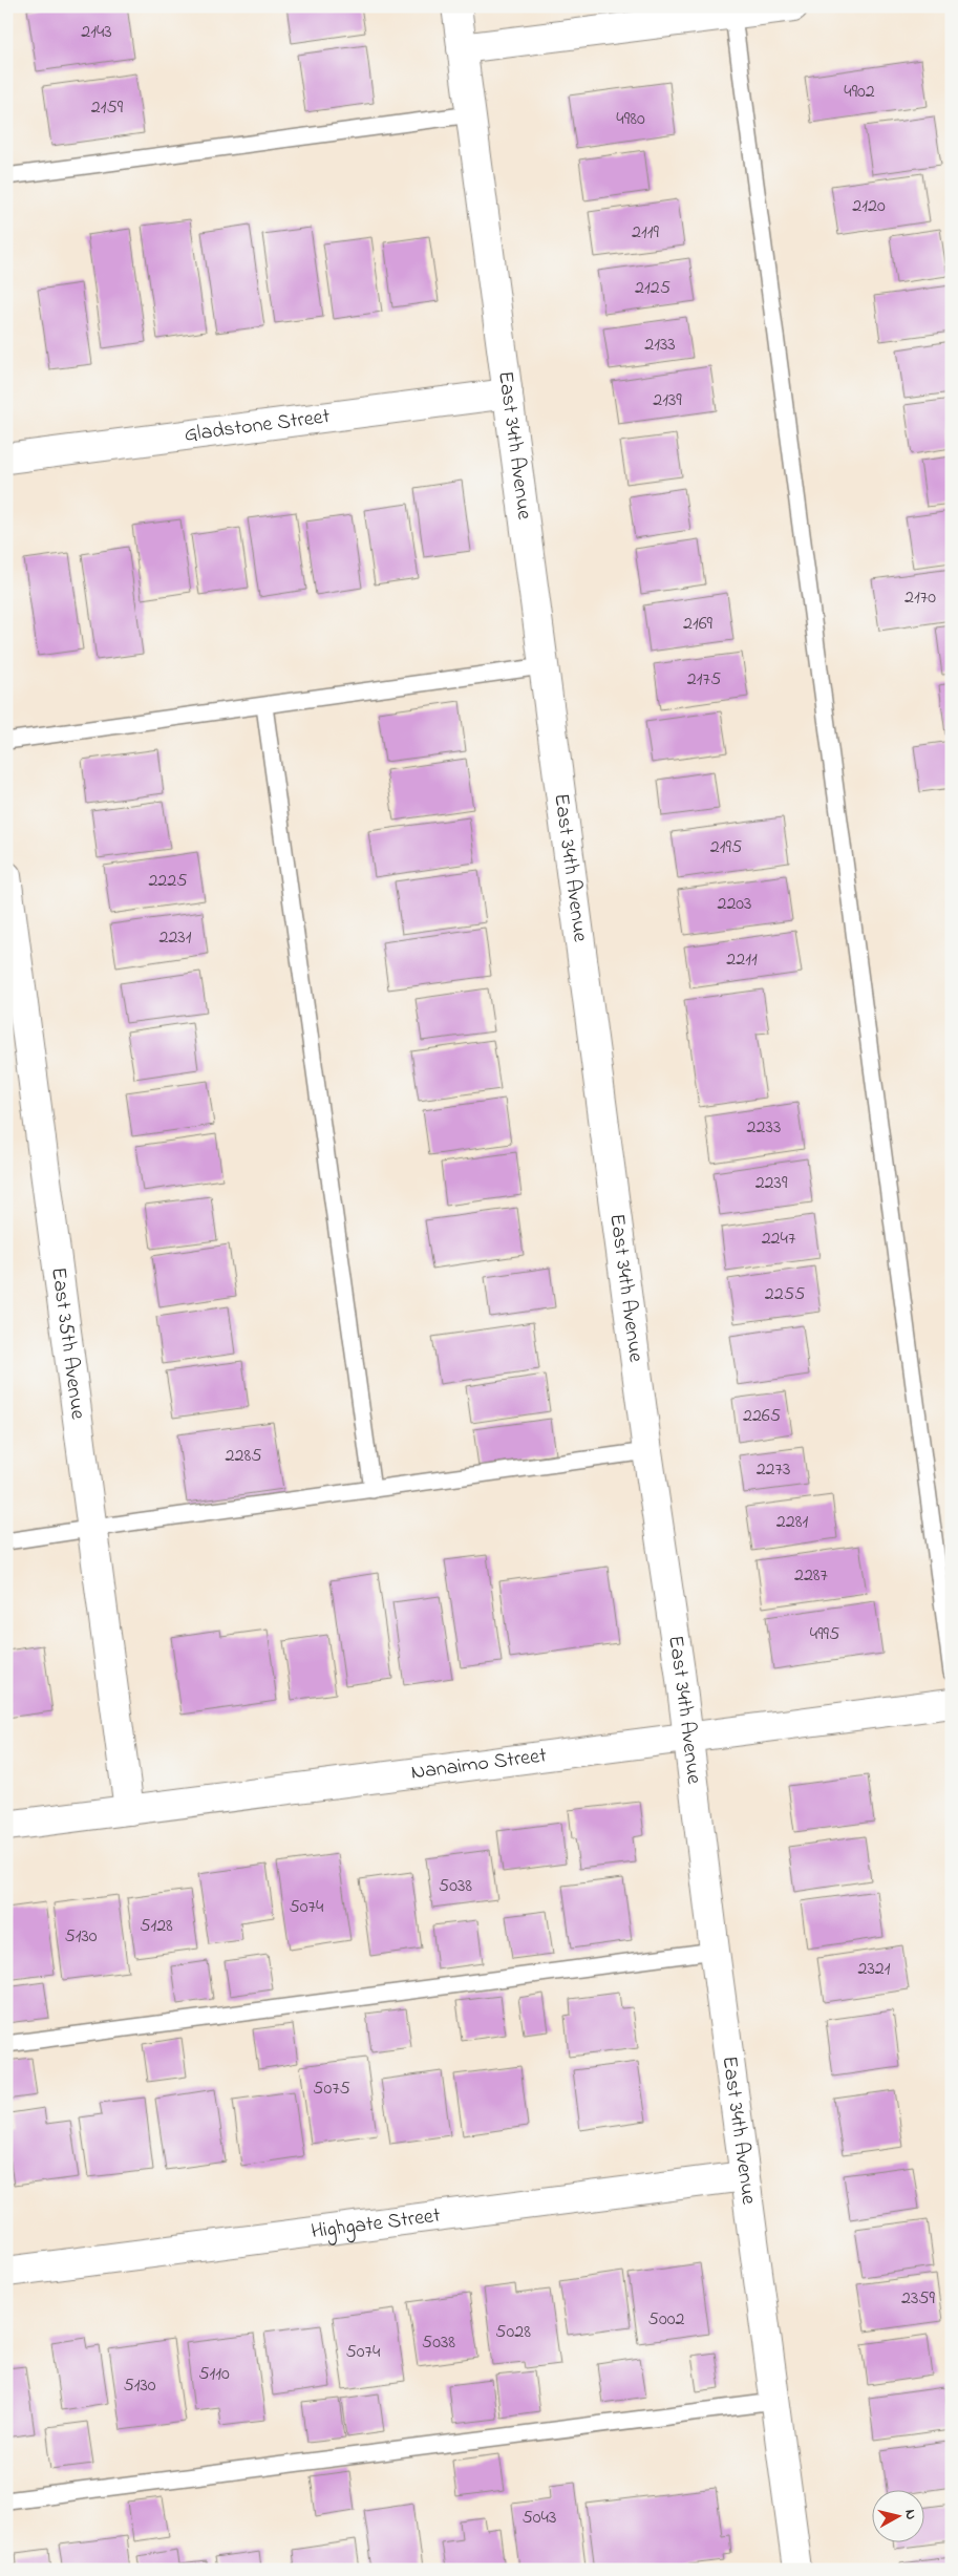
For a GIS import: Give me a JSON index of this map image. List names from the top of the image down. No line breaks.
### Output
{"streets":{"street":["Gladstone Street","East 34th Avenue","East 35th Avenue","Nanaimo Street","Highgate Street"]},"crossings":[["Gladstone Street","East 34th Avenue"],["East 34th Avenue","Nanaimo Street"],["East 34th Avenue","Highgate Street"],["East 35th Avenue","Nanaimo Street"]],"house_numbers":["2143","4902","2159","4980","2120","2119","2125","2133","2139","2170","2169","2175","2195","2225","2203","2231","2211","2233","2239","2247","2255","2265","2285","2273","2281","2287","4995","5038","5074","5128","5130","2321","5075","2359","5002","5028","5038","5074","5110","5130","5043"],"north":"right"}
